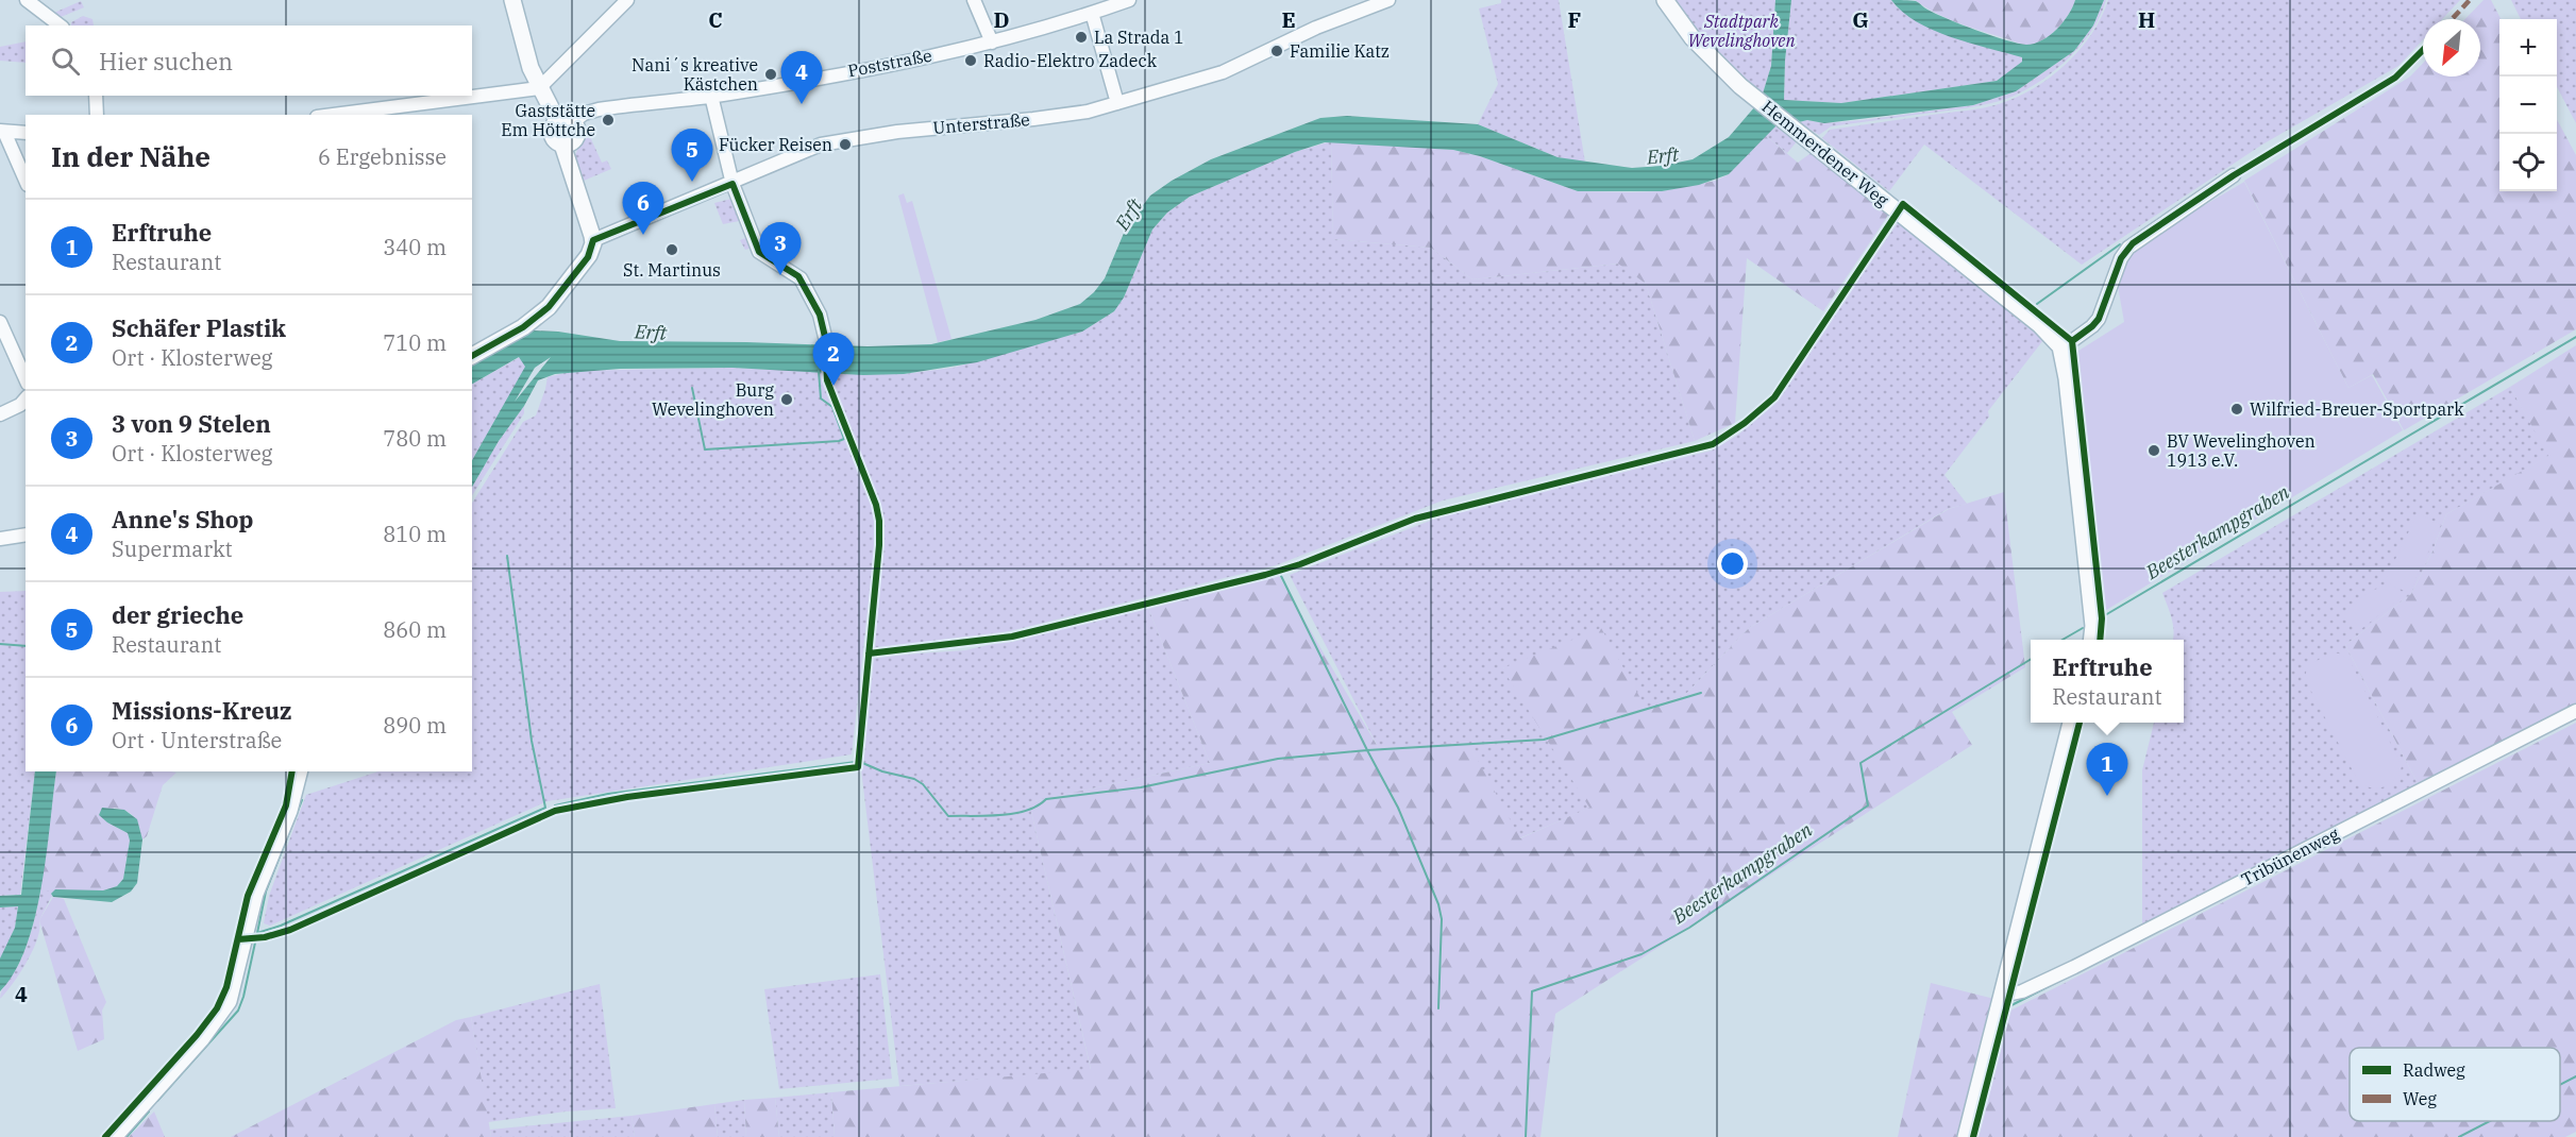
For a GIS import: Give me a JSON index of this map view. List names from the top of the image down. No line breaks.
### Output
{"streets":{"main road":["Hemmerdener Weg"],"street":["Poststraße","Unterstraße","Tribünenweg"]},"water":["Erft","Beesterkampgraben"],"parks":["Stadtpark Wevelinghoven"],"places":["La Strada 1","Familie Katz","Radio-Elektro Zadeck","Nani´s kreative Kästchen","Gaststätte Em Höttche","Fücker Reisen","St. Martinus","Burg Wevelinghoven","Wilfried-Breuer-Sportpark","BV Wevelinghoven 1913 e.V."],"legend":["Radweg","Weg"],"north":"bottom left","page":{"map_buttons":["+","−"],"search":"Hier suchen","pins":["4","5","6","3","2","1"],"heading":["In der Nähe","6 Ergebnisse"],"list":[{"mark":"1","name":"Erftruhe","note":"Restaurant","value":"340 m"},{"mark":"2","name":"Schäfer Plastik","note":"Ort · Klosterweg","value":"710 m"},{"mark":"3","name":"3 von 9 Stelen","note":"Ort · Klosterweg","value":"780 m"},{"mark":"4","name":"Anne's Shop","note":"Supermarkt","value":"810 m"},{"mark":"5","name":"der grieche","note":"Restaurant","value":"860 m"},{"mark":"6","name":"Missions-Kreuz","note":"Ort · Unterstraße","value":"890 m"}],"popup":["Erftruhe","Restaurant"]},"grid":{"columns":["C","D","E","F","G","H"],"rows":["4"]}}
